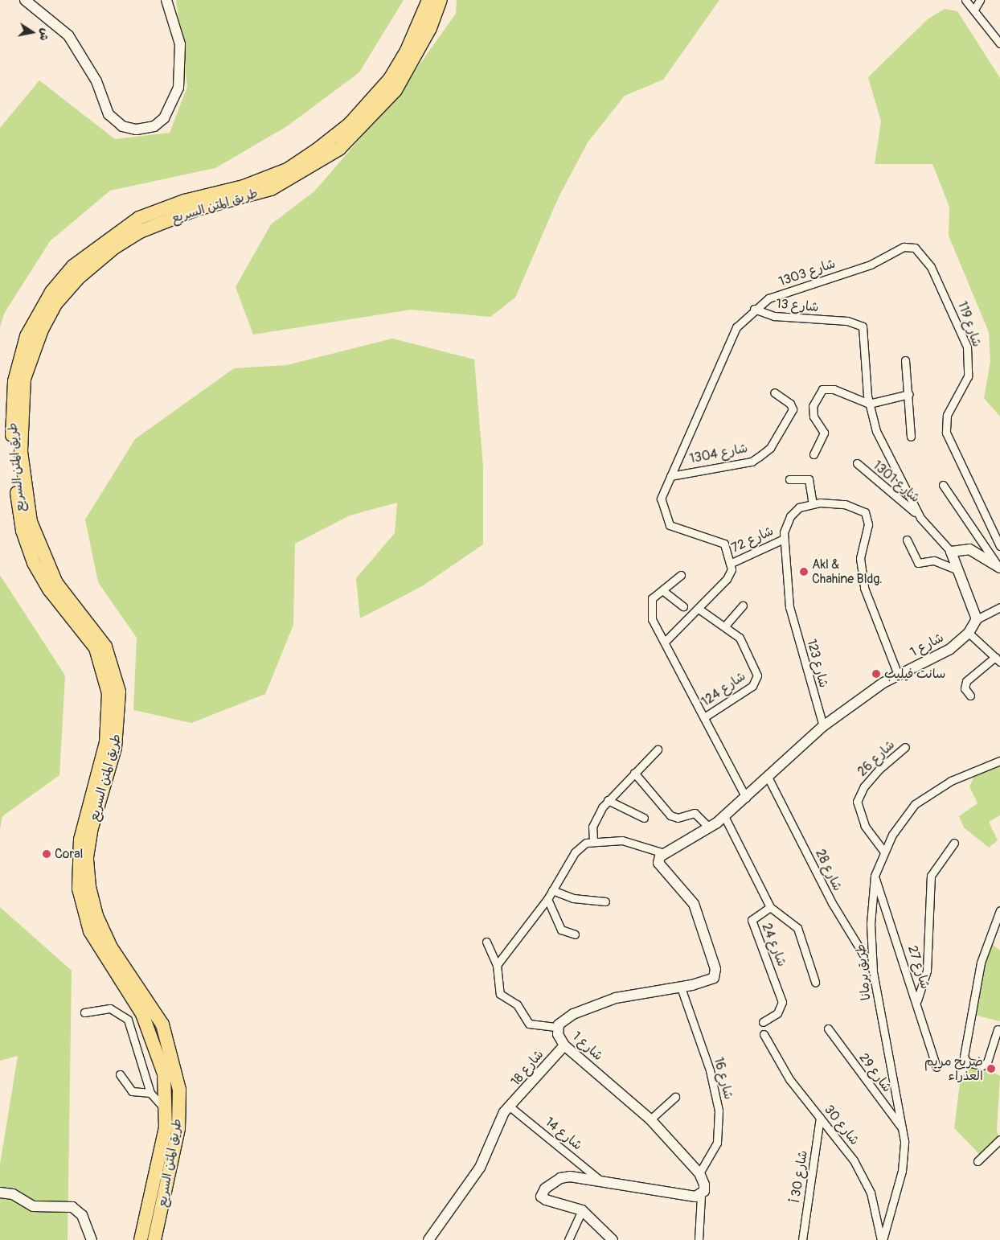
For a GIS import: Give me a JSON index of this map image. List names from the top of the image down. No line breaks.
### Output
{"streets":{"highway":["طريق المتن السريع"],"street":["شارع 1303","شارع 13","شارع 119","شارع 1304","شارع 1301","شارع 72","شارع 1","شارع 123","شارع 124","شارع 26","شارع 28","شارع 24","شارع 27","طريق برمانا","شارع 18","شارع 29","شارع 16","شارع 30","شارع 14","شارع 30 أ"]},"crossings":[["شارع 1303","شارع 13"],["شارع 1303","شارع 119"],["شارع 13","شارع 1301"],["شارع 72","شارع 123"],["شارع 1","شارع 123"],["شارع 1","شارع 28"],["شارع 1","شارع 24"],["شارع 1","شارع 18"],["شارع 1","شارع 16"],["شارع 26","طريق برمانا"],["شارع 28","طريق برمانا"],["شارع 27","طريق برمانا"],["طريق برمانا","شارع 29"],["طريق برمانا","شارع 30"],["شارع 18","شارع 14"],["شارع 30","شارع 30 أ"]],"places":["Akl & Chahine Bldg.","سانت فيليب","Coral","ضريح مريم العذراء"],"north":"right"}
